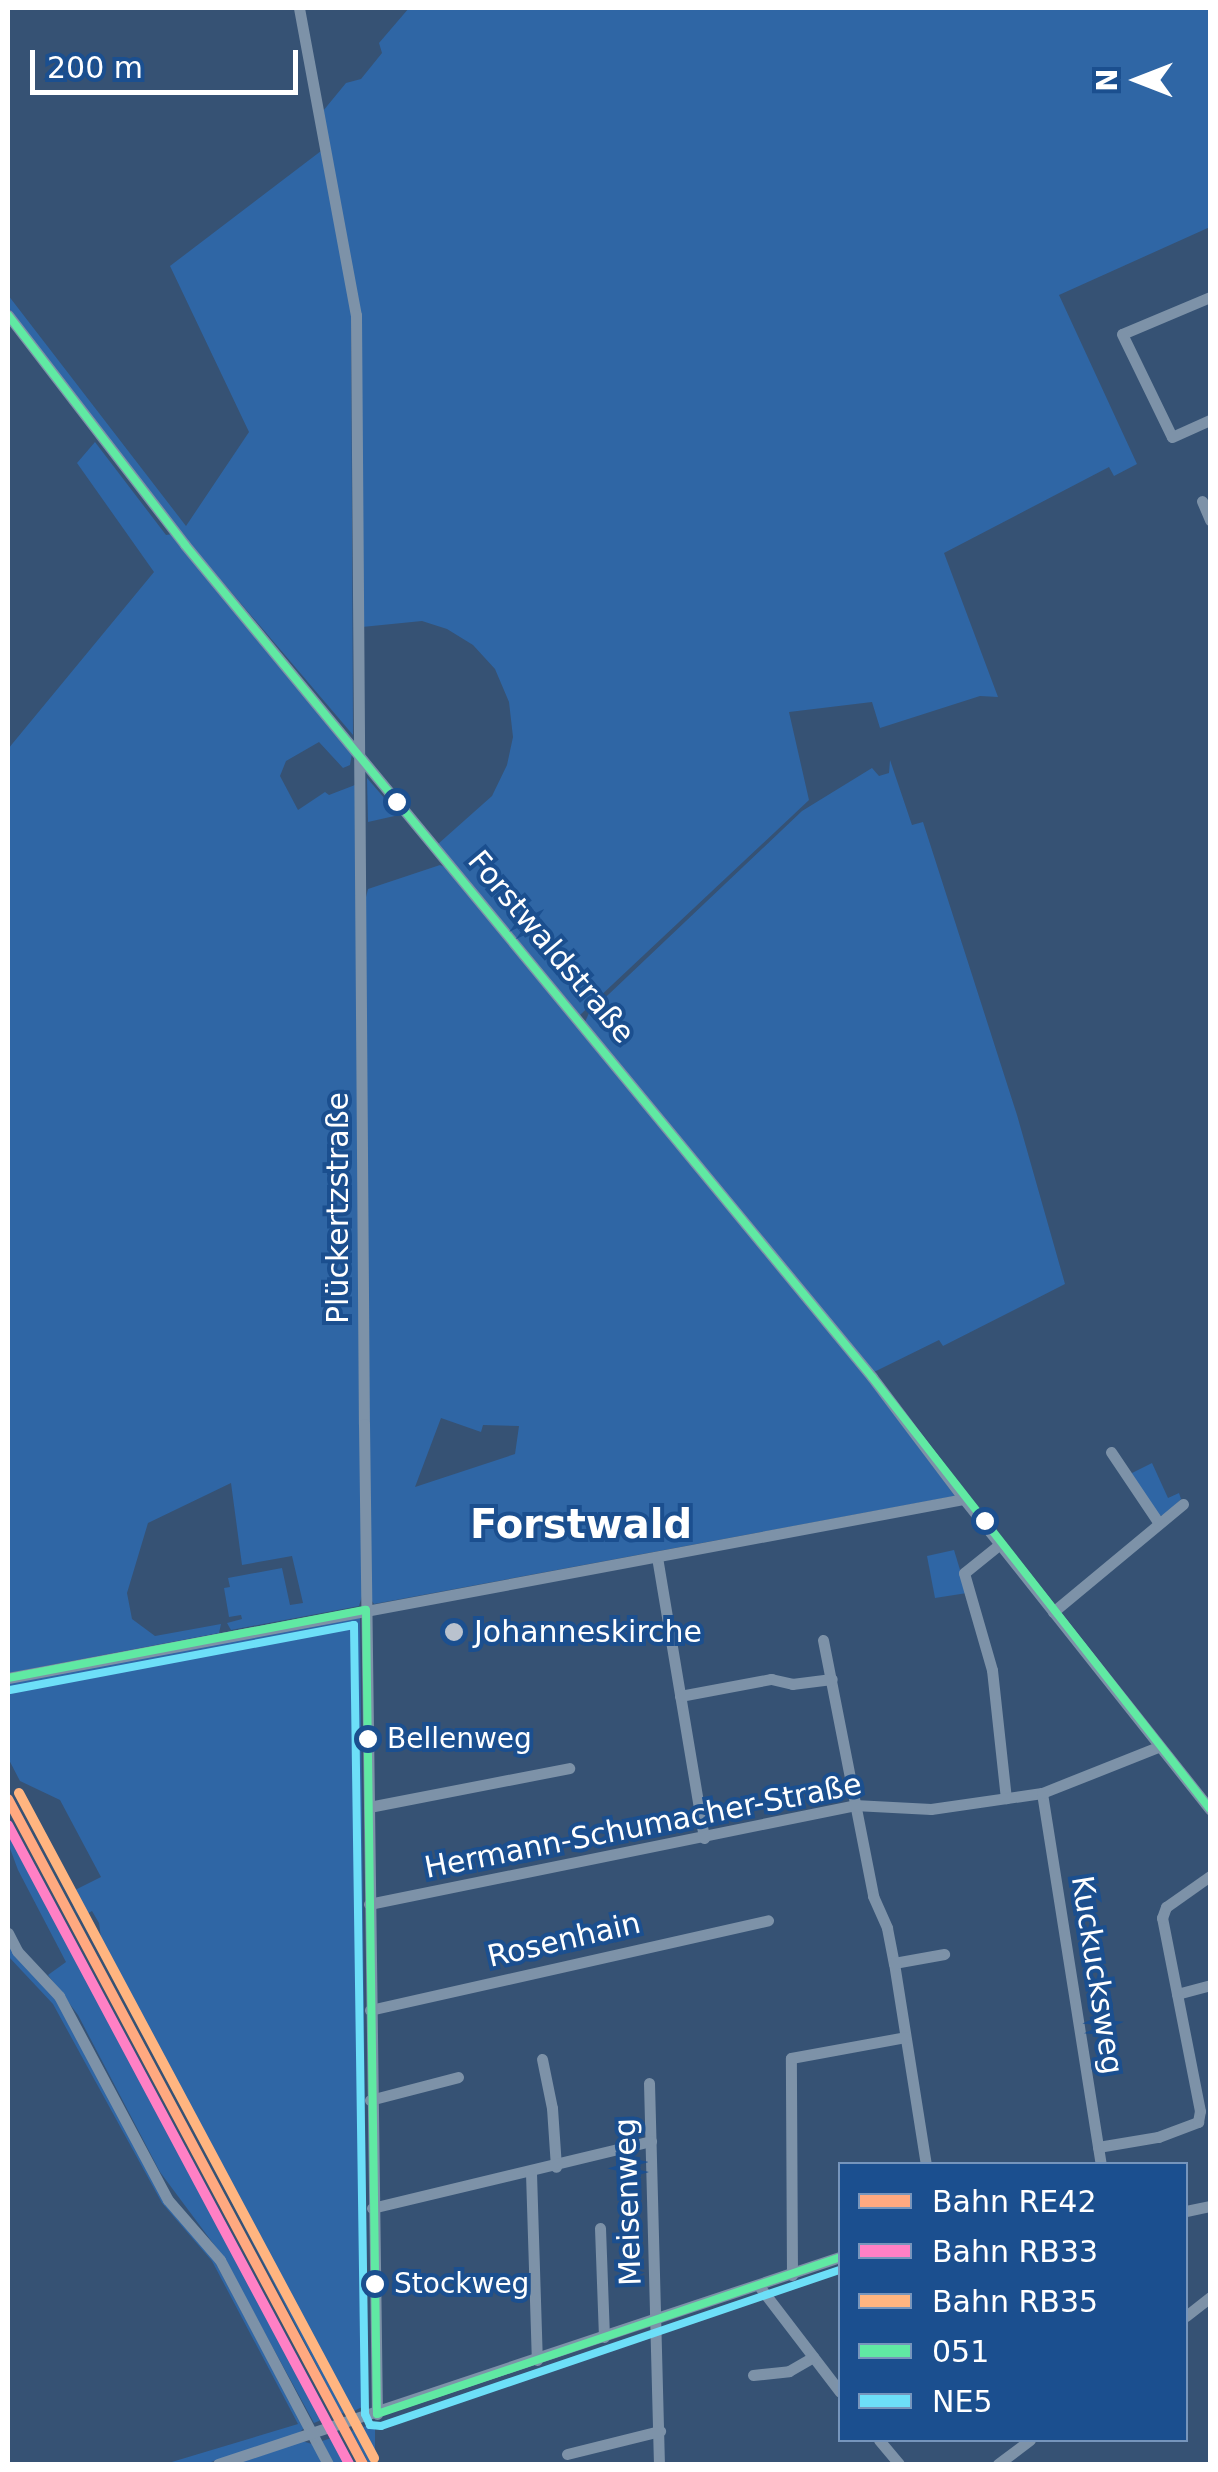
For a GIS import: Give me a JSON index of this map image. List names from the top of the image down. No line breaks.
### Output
{"streets":{"street":["Forstwaldstraße","Plückertzstraße","Hermann-Schumacher-Straße","Rosenhain","Kuckucksweg","Meisenweg"]},"crossings":[["Forstwaldstraße","Plückertzstraße"],["Forstwaldstraße","Hermann-Schumacher-Straße"],["Plückertzstraße","Hermann-Schumacher-Straße"],["Plückertzstraße","Rosenhain"],["Hermann-Schumacher-Straße","Kuckucksweg"]],"districts":["Forstwald"],"places":["Johanneskirche","Bellenweg","Stockweg"],"lines":["transit line 051","transit line NE5","rail line RB35","rail line RE42","rail line RB33"],"legend":["Bahn RE42","Bahn RB33","Bahn RB35","051","NE5"],"scale_bar":"200 m","north":"left"}
